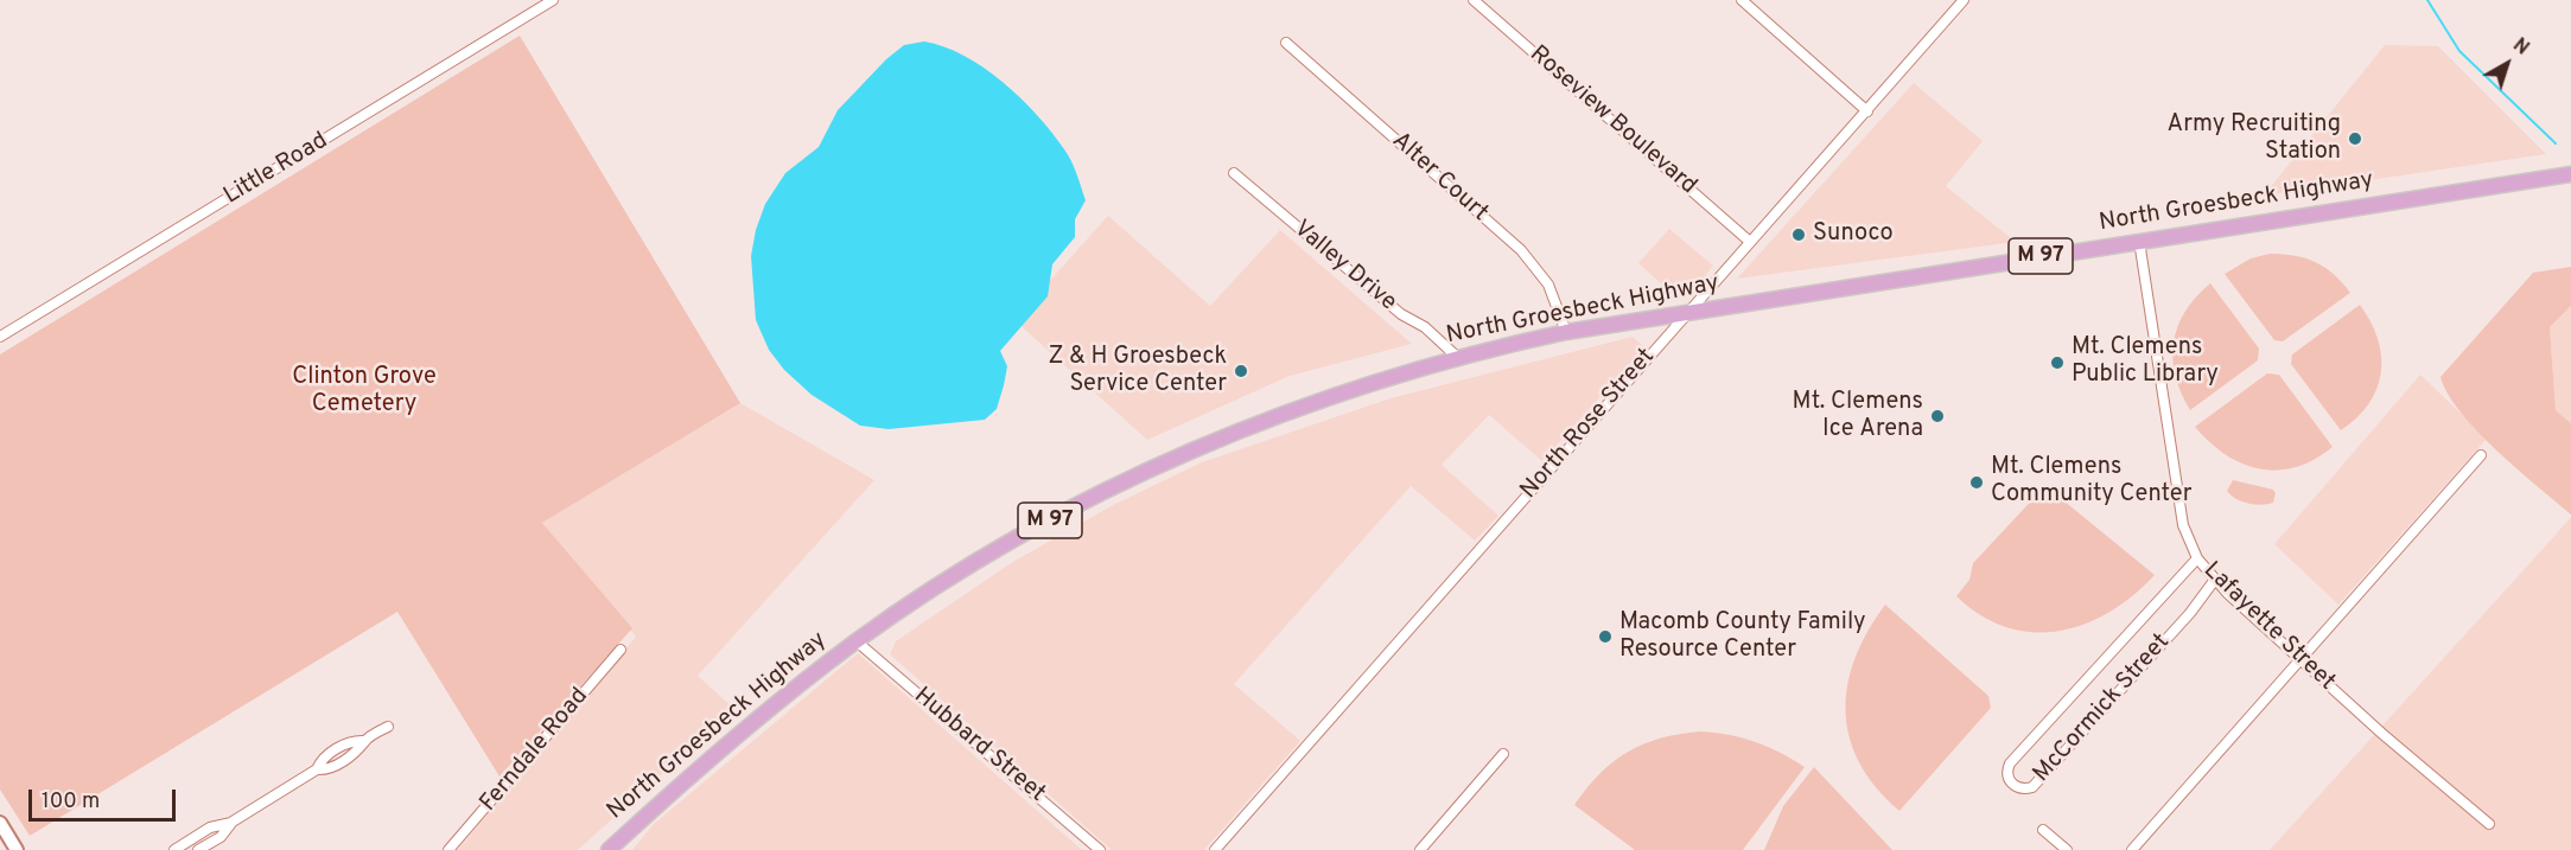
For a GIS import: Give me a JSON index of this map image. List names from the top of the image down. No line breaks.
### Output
{"streets":{"main road":["North Groesbeck Highway","M 97"],"street":["Roseview Boulevard","Little Road","Alter Court","Valley Drive","North Rose Street","Lafayette Street","McCormick Street","Hubbard Street","Ferndale Road"]},"crossings":[["Roseview Boulevard","North Rose Street"],["Alter Court","North Groesbeck Highway"],["North Groesbeck Highway","Valley Drive"],["North Groesbeck Highway","North Rose Street"],["North Groesbeck Highway","Lafayette Street"],["North Groesbeck Highway","Hubbard Street"],["Lafayette Street","McCormick Street"]],"parks":["Clinton Grove Cemetery"],"places":["Army Recruiting Station","Sunoco","Mt. Clemens Public Library","Z & H Groesbeck Service Center","Mt. Clemens Ice Arena","Mt. Clemens Community Center","Macomb County Family Resource Center"],"scale_bar":"100 m","north":"top right"}
